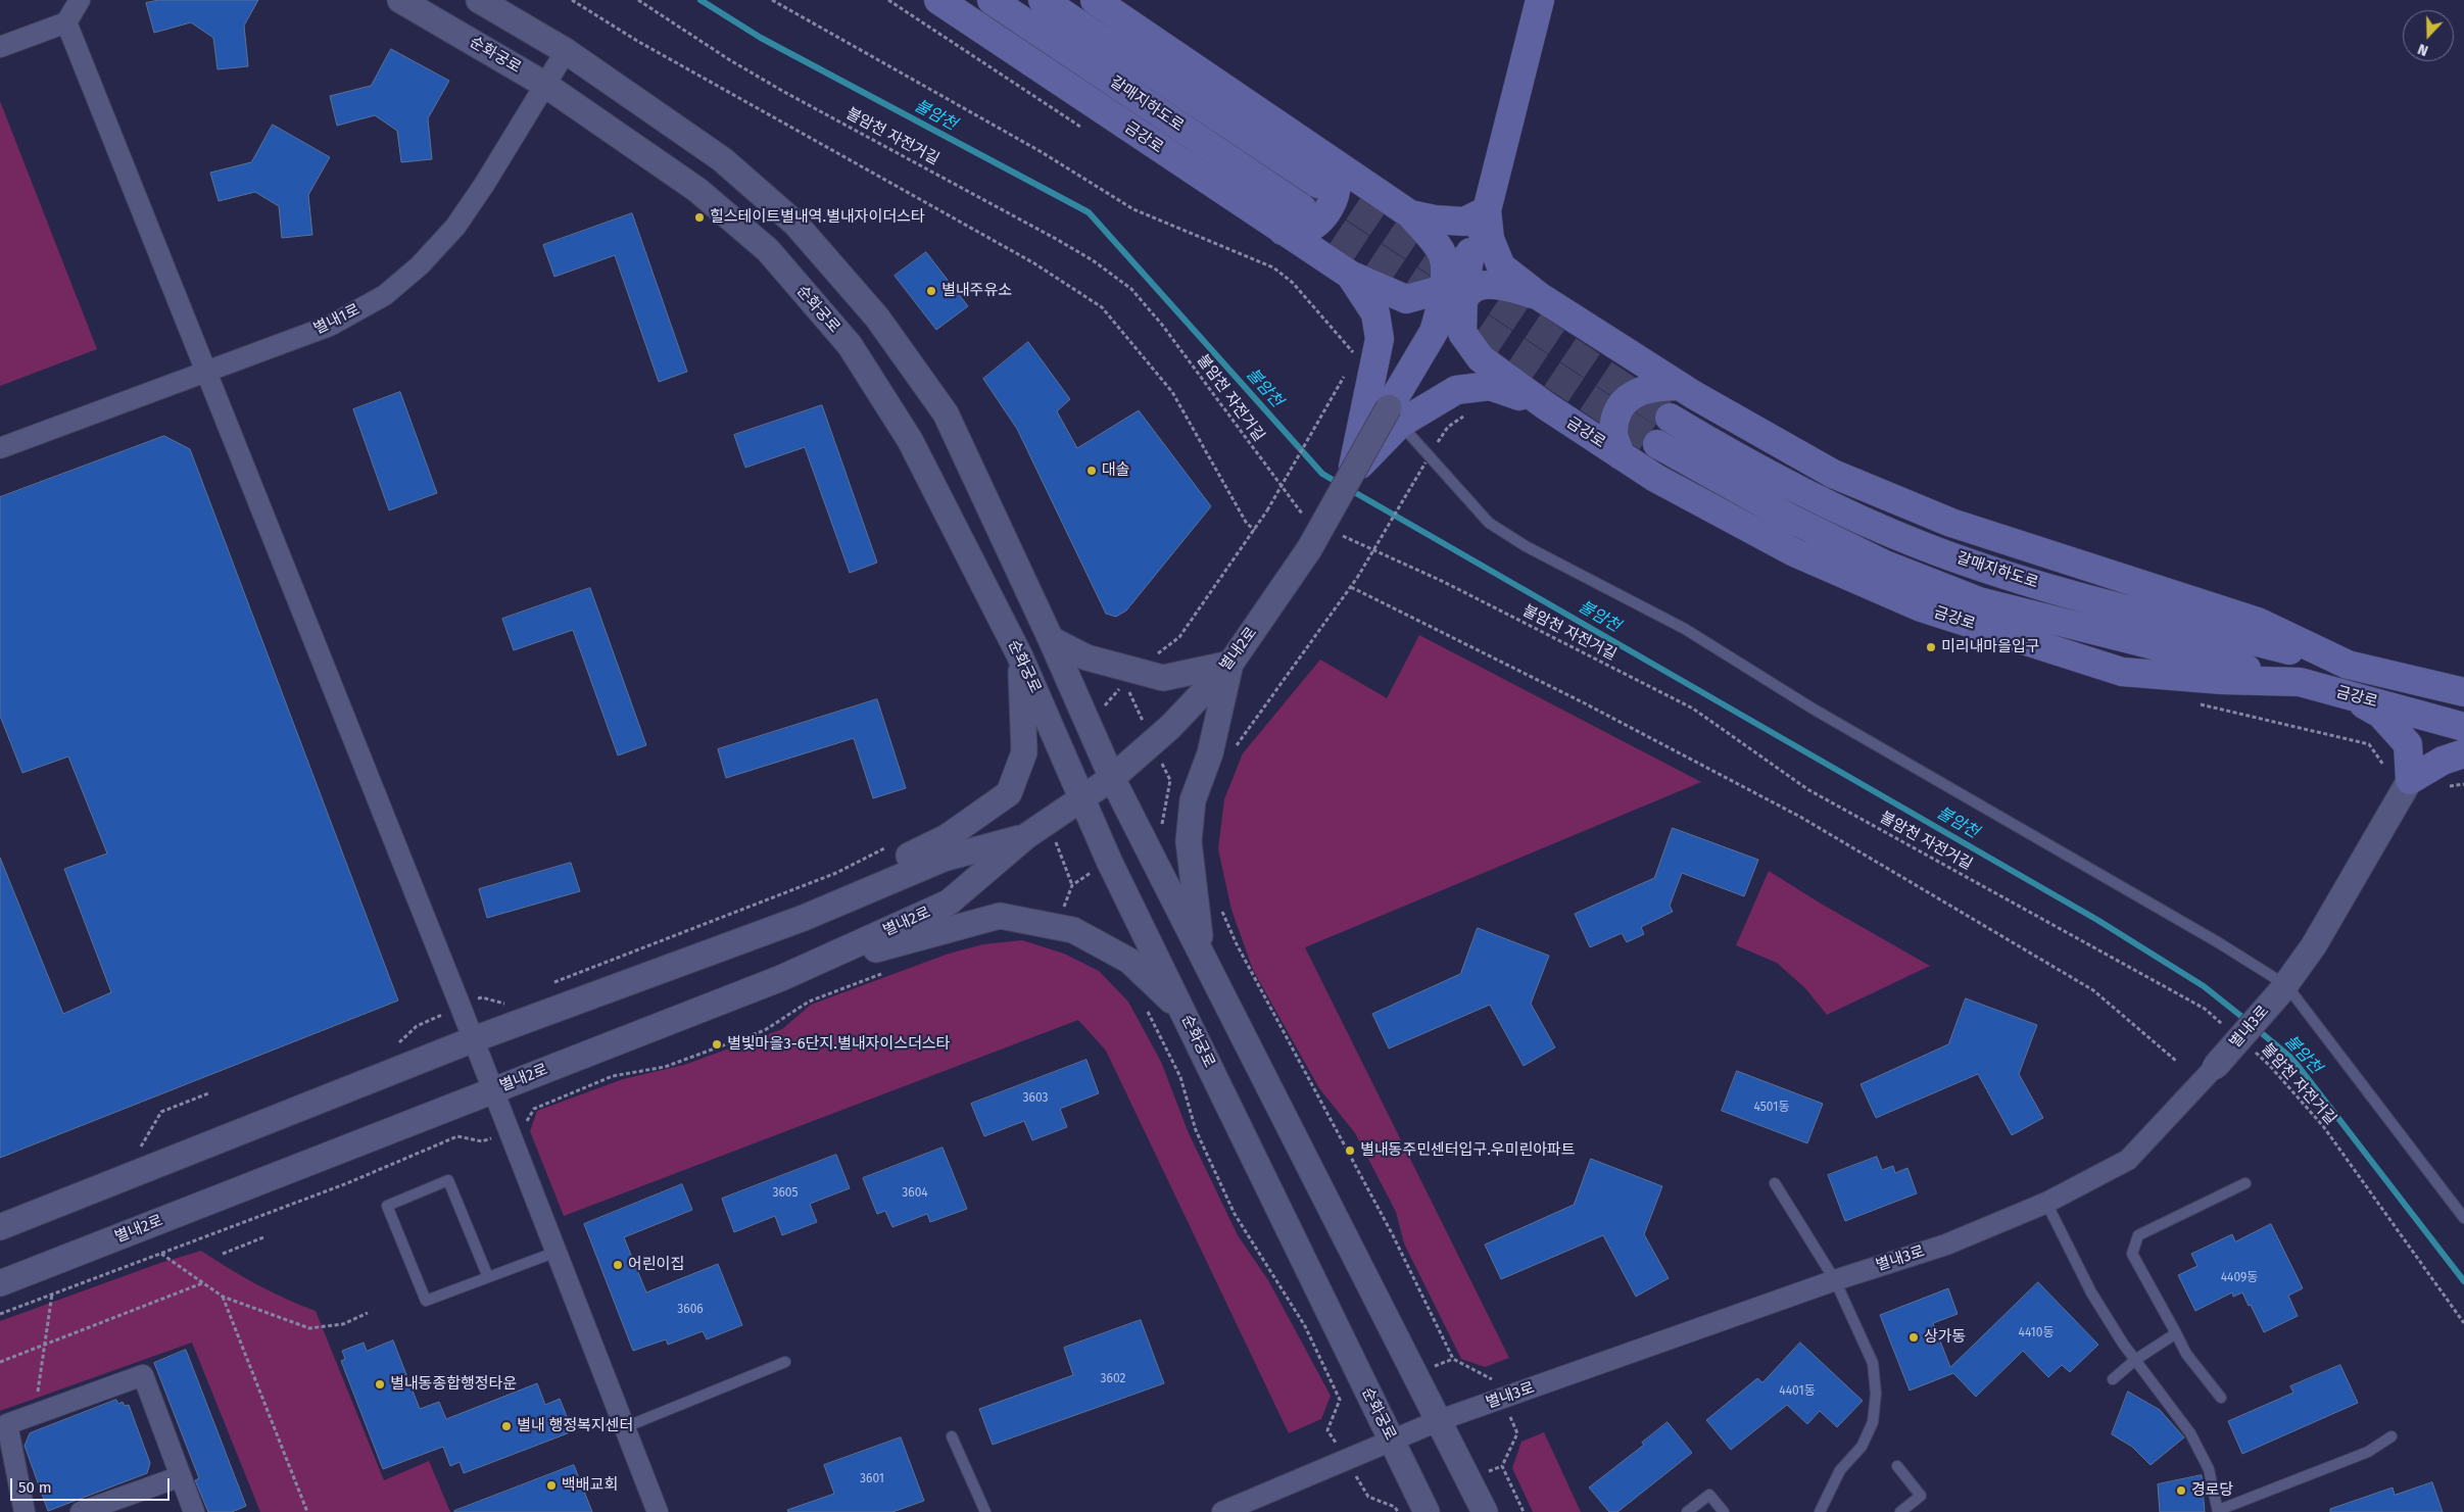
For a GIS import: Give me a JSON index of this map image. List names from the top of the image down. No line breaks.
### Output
{"streets":{"main road":["갈매지하도로","금강로"],"street":["순화궁로","별내1로","별내2로","별내3로"],"path":["불암천 자전거길"]},"crossings":[["순화궁로","별내1로"],["순화궁로","별내2로"],["순화궁로","별내3로"],["갈매지하도로","금강로"]],"water":["불암천"],"places":["힐스테이트별내역.별내자이더스타","별내주유소","대솔","미리내마을입구","별빛마을3-6단지.별내자이스더스타","별내동주민센터입구.우미린아파트","어린이집","상가동","별내동종합행정타운","별내 행정복지센터","백배교회","경로당"],"house_numbers":["3603","4501동","3605","3604","4409동","3606","4410동","3602","4401동","3601"],"scale_bar":"50 m","north":"bottom"}
